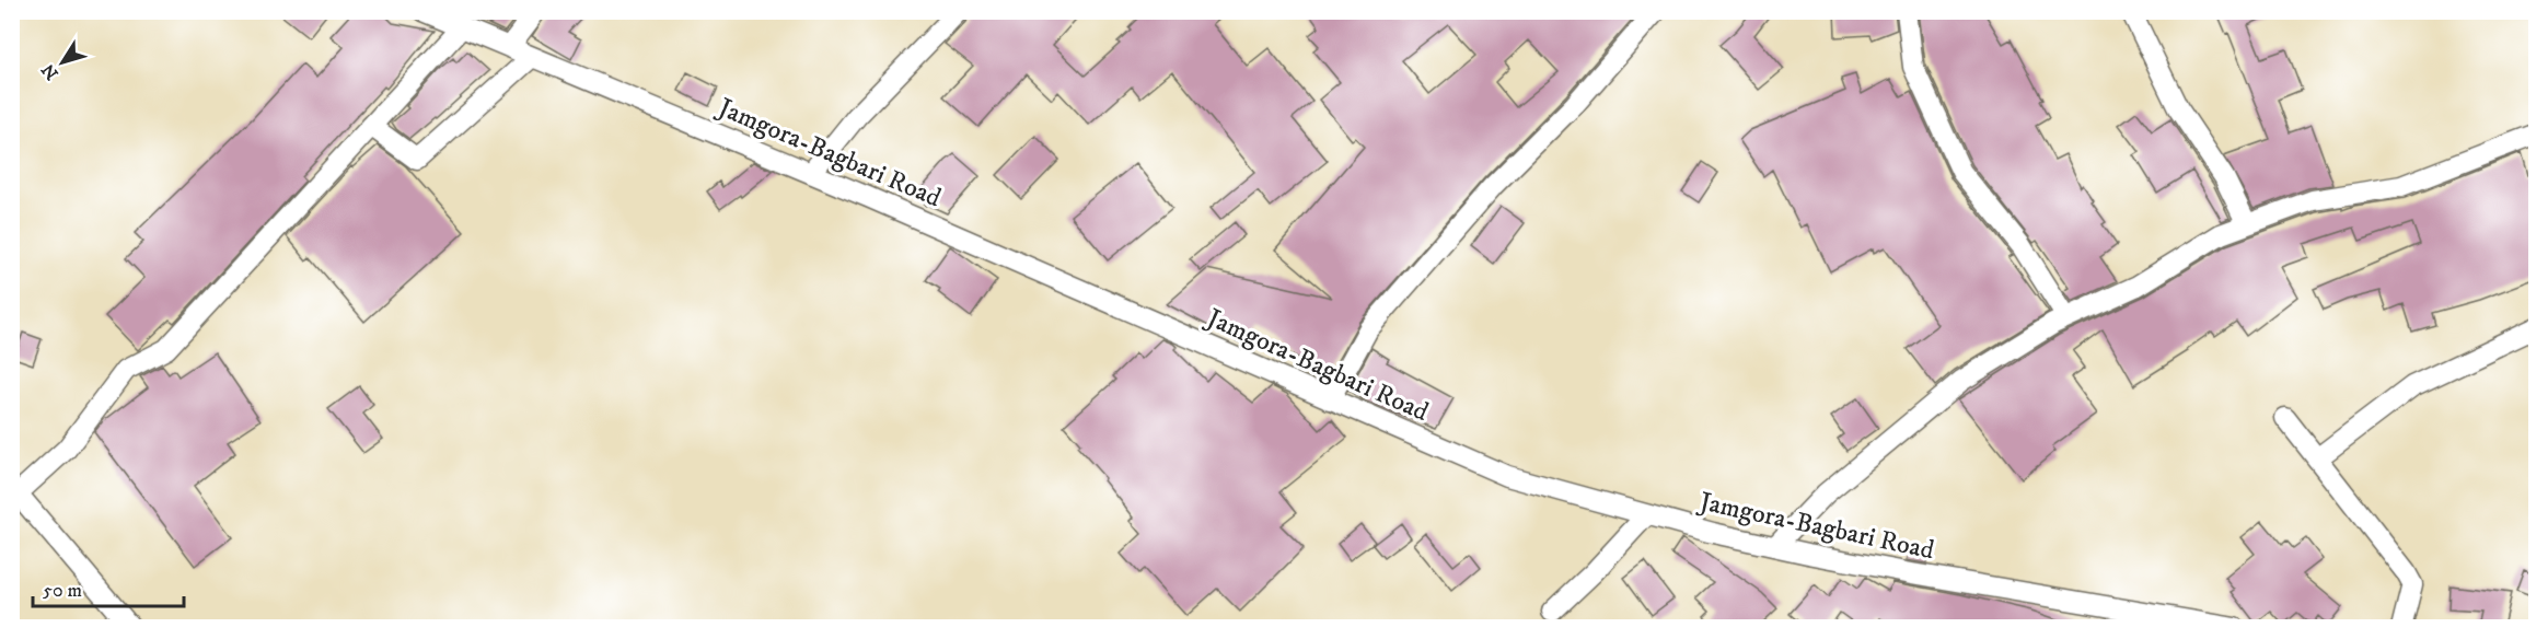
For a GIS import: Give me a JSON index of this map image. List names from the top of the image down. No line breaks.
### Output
{"streets":{"street":["Jamgora-Bagbari Road"]},"scale_bar":"50 m","north":"bottom left"}
